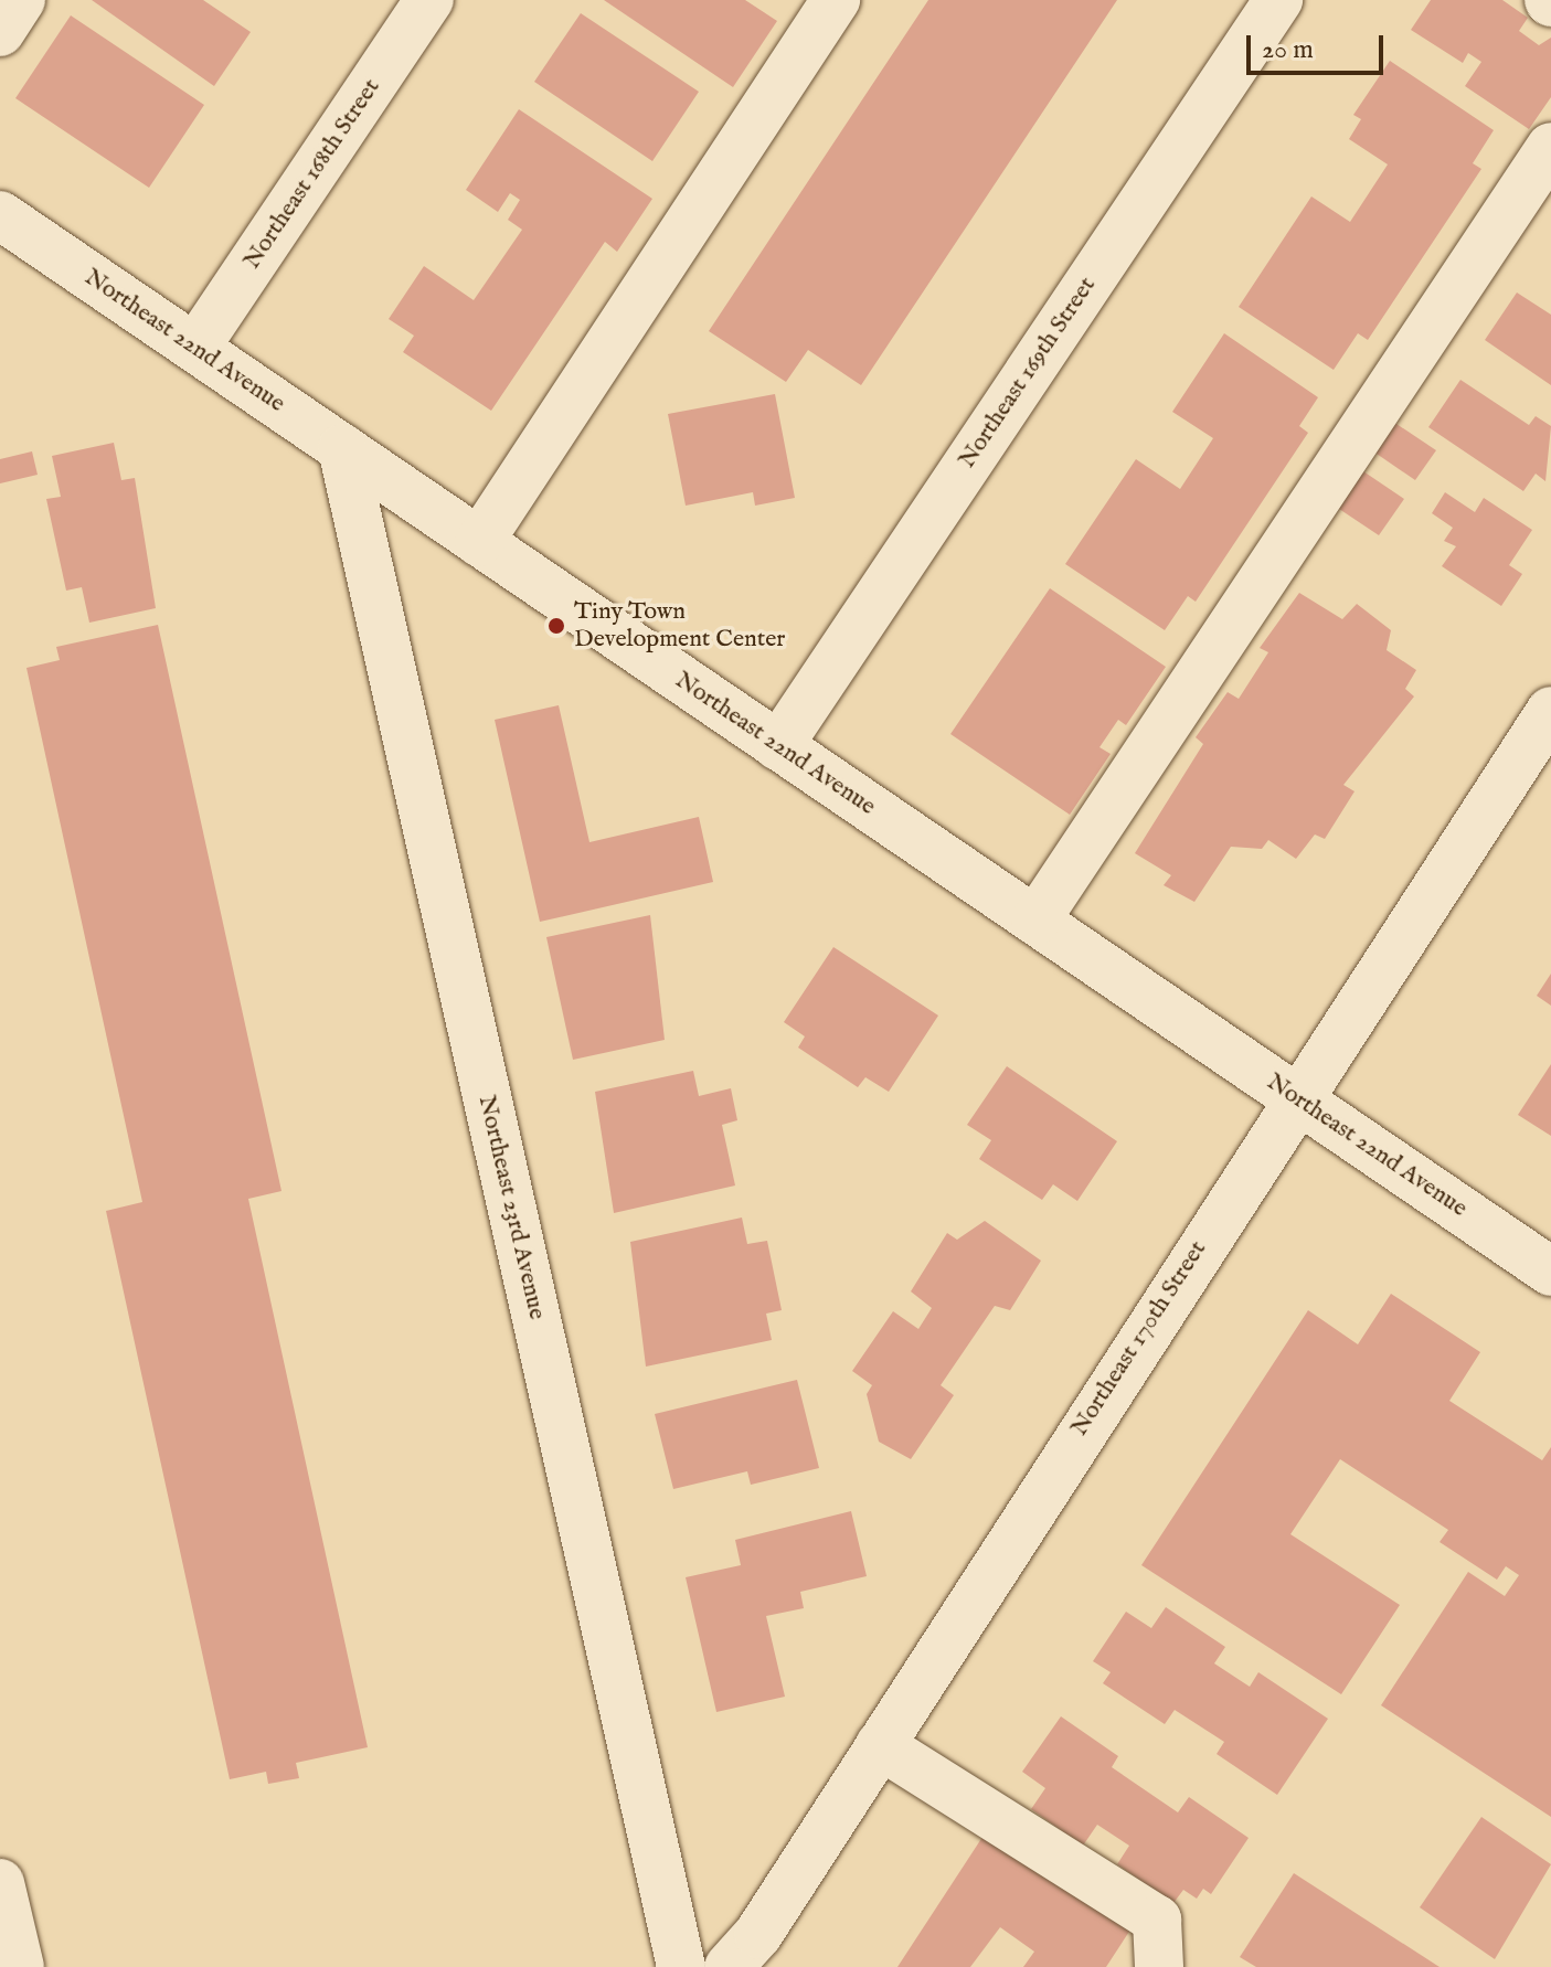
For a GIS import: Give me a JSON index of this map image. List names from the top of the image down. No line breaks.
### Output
{"streets":{"street":["Northeast 168th Street","Northeast 22nd Avenue","Northeast 169th Street","Northeast 23rd Avenue","Northeast 170th Street"]},"crossings":[["Northeast 168th Street","Northeast 22nd Avenue"],["Northeast 22nd Avenue","Northeast 169th Street"],["Northeast 22nd Avenue","Northeast 23rd Avenue"],["Northeast 22nd Avenue","Northeast 170th Street"]],"places":["Tiny Town Development Center"],"scale_bar":"20 m"}
